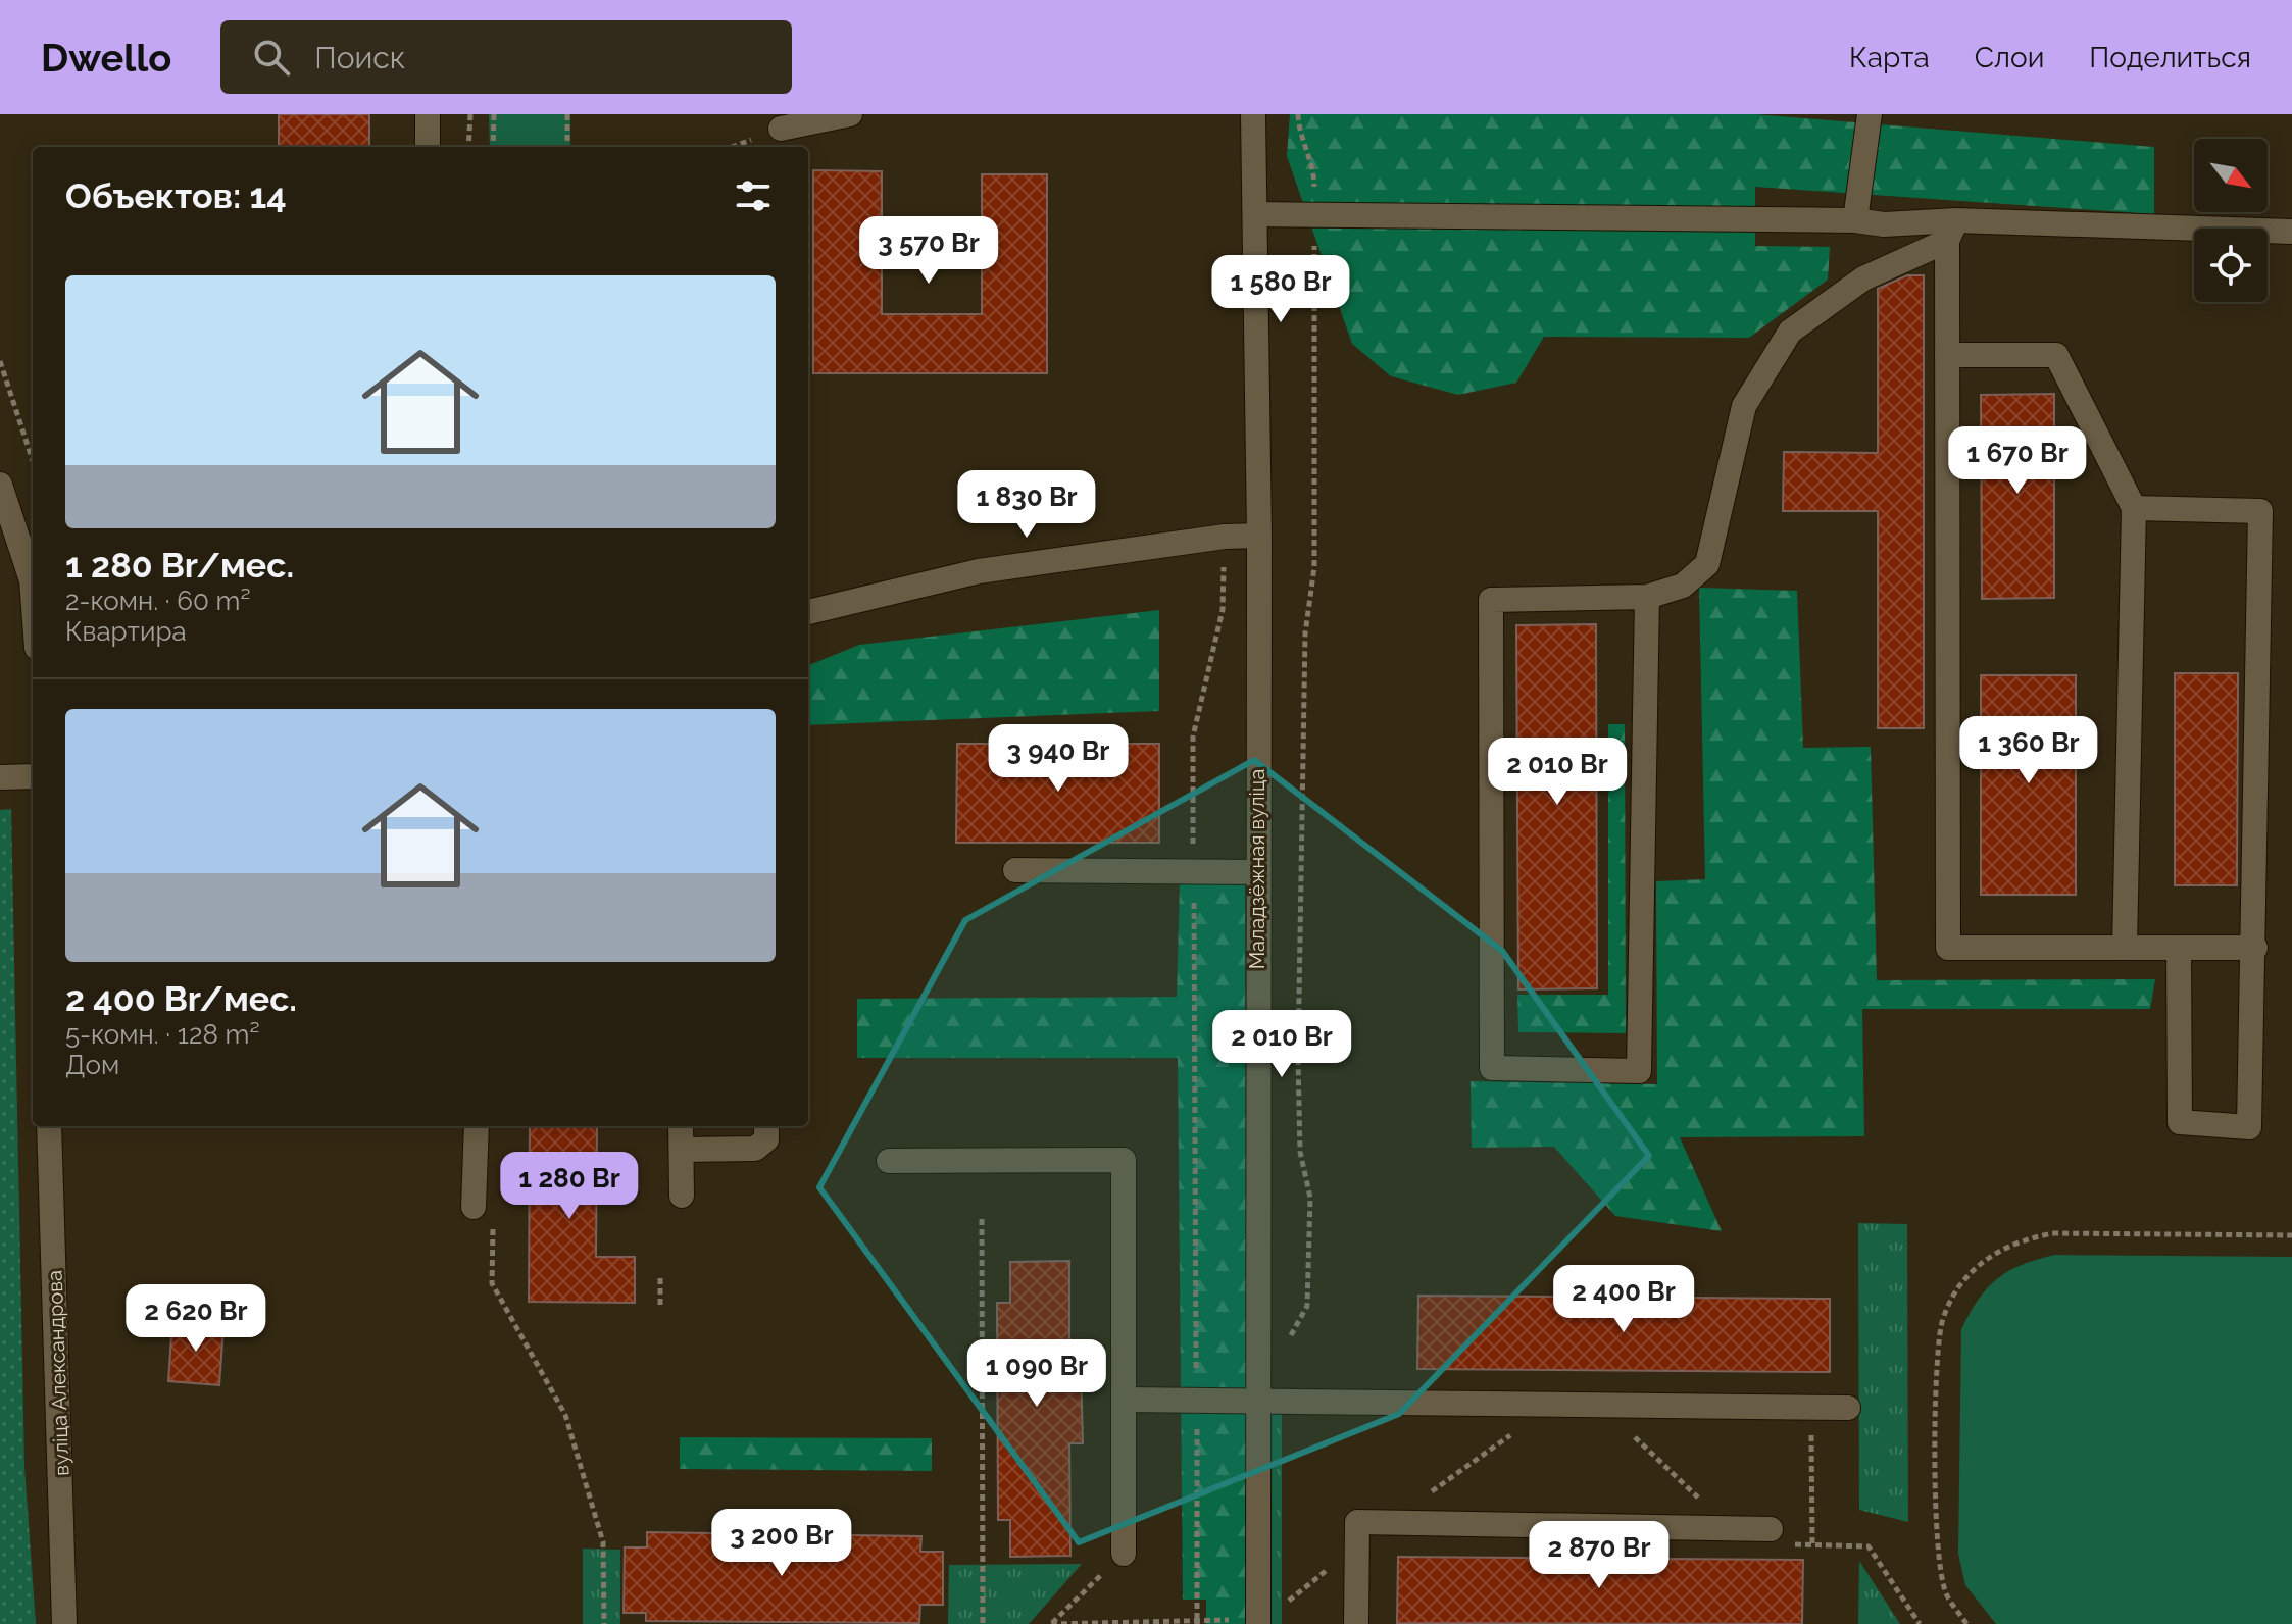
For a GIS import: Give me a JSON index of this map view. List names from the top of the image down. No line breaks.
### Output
{"streets":{"street":["Маладзёжная вуліца","вуліца Александрова"]},"north":"bottom right","page":{"header":"Dwello","search":"Поиск","nav":["Карта","Слои","Поделиться"],"heading":"Объектов: 14","price":["3 570 Br","1 580 Br","1 670 Br","1 830 Br","1 360 Br","3 940 Br","2 010 Br","2 010 Br","1 280 Br","2 400 Br","2 620 Br","1 090 Br","3 200 Br","2 870 Br"],"list":[{"name":"1 280 Br/мес.","note":"2-комн. · 60 m² · Квартира"},{"name":"2 400 Br/мес.","note":"5-комн. · 128 m² · Дом"}]}}
